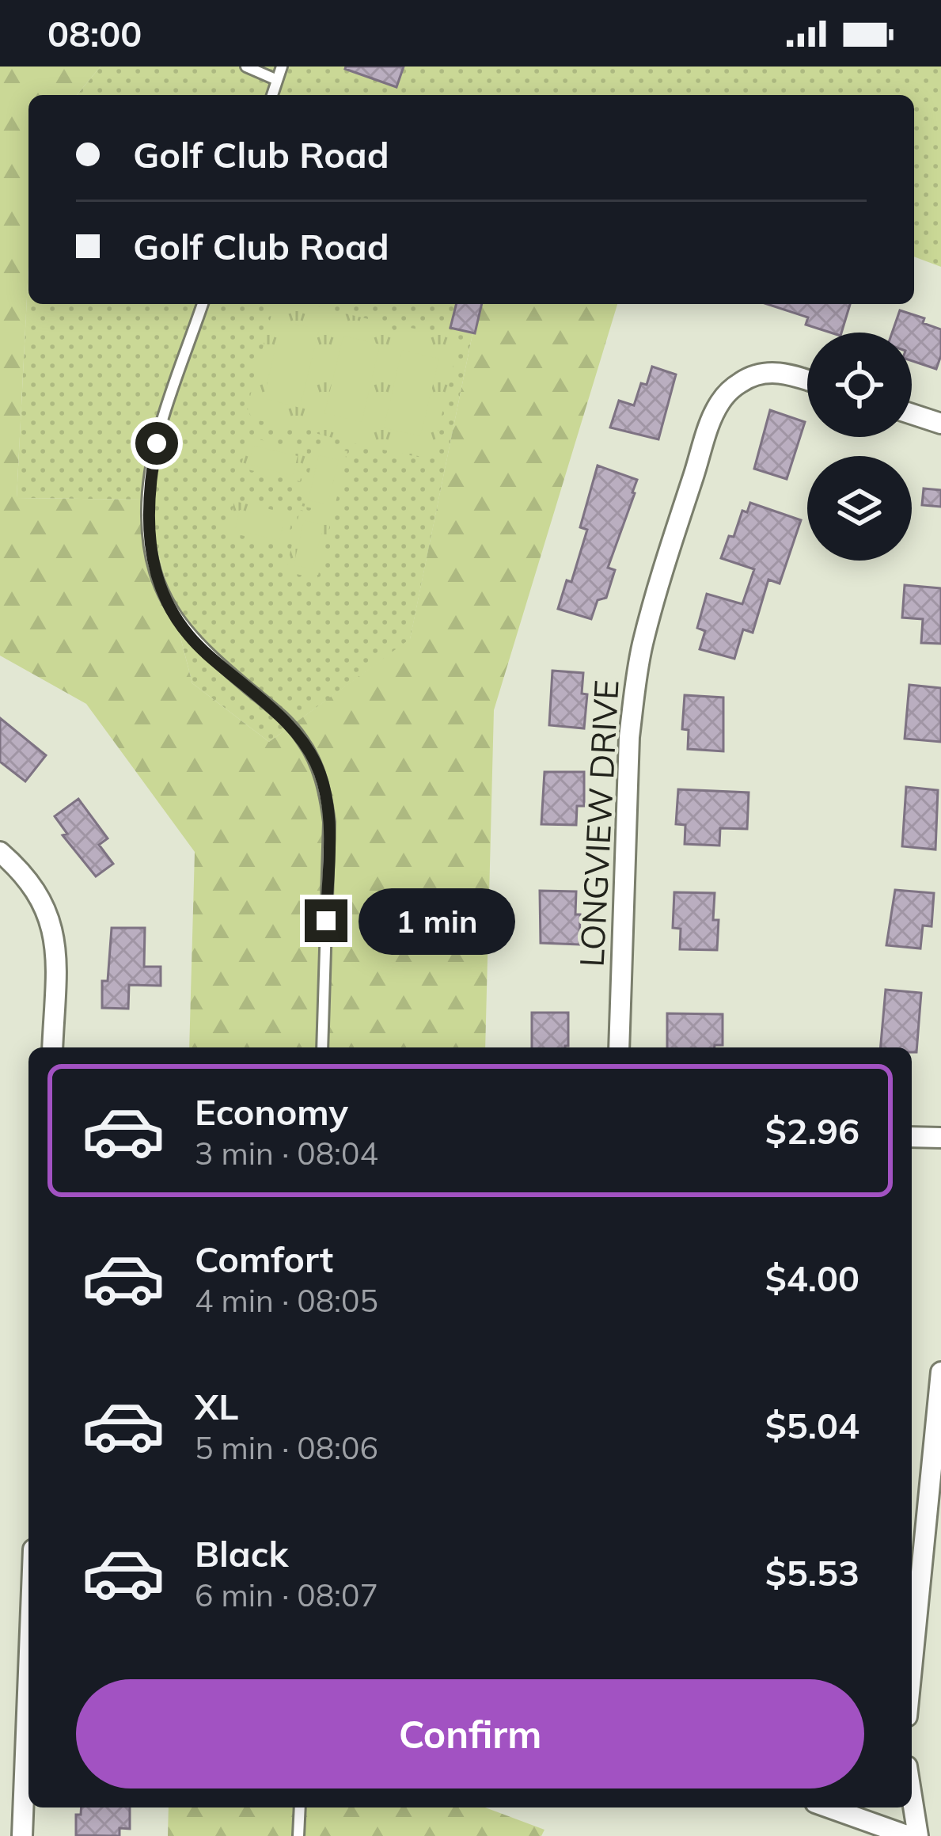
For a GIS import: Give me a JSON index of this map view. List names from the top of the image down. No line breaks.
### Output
{"streets":{"street":["LONGVIEW DRIVE"]},"page":{"status":"08:00","banner":["Golf Club Road","Golf Club Road"],"bubble":"1 min","list":[{"name":"Economy","note":"3 min · 08:04","value":"$2.96"},{"name":"Comfort","note":"4 min · 08:05","value":"$4.00"},{"name":"XL","note":"5 min · 08:06","value":"$5.04"},{"name":"Black","note":"6 min · 08:07","value":"$5.53"}],"buttons":"Confirm"}}
